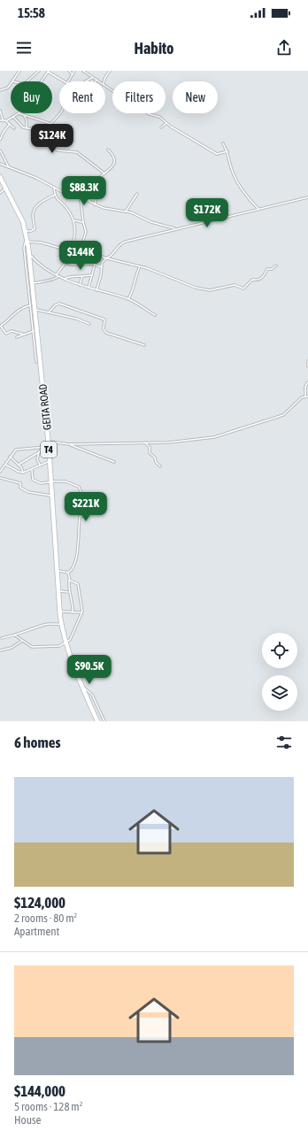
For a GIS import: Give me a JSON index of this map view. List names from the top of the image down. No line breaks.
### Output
{"streets":{"highway":["GEITA ROAD","T4"]},"page":{"status":"15:58","header":"Habito","chip":["Buy","Rent","Filters","New"],"price":["$124K","$88.3K","$172K","$144K","$221K","$90.5K"],"heading":"6 homes","list":[{"name":"$124,000","note":"2 rooms · 80 m² · Apartment"},{"name":"$144,000","note":"5 rooms · 128 m² · House"}]}}
